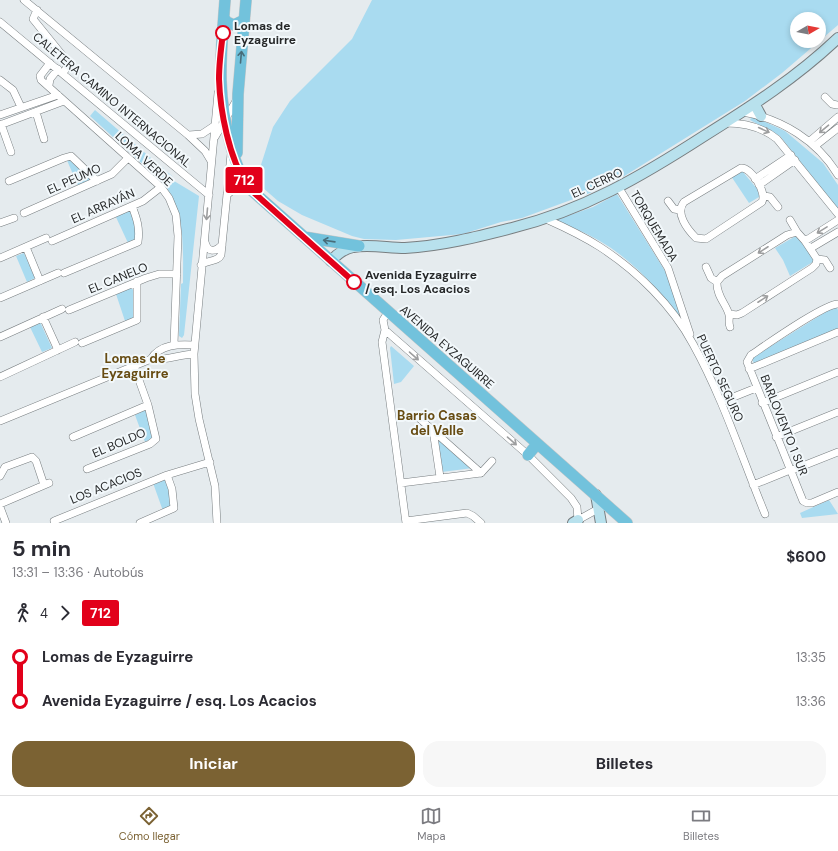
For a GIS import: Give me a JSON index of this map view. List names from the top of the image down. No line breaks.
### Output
{"streets":{"main road":["AVENIDA EYZAGUIRRE"],"street":["CALETERA CAMINO INTERNACIONAL","LOMA VERDE","EL PEUMO","EL CERRO","EL ARRAYÁN","TORQUEMADA","EL CANELO","PUERTO SEGURO","BARLOVENTO 1 SUR","EL BOLDO","LOS ACACIOS"]},"crossings":[["CALETERA CAMINO INTERNACIONAL","AVENIDA EYZAGUIRRE"],["LOMA VERDE","EL PEUMO"],["LOMA VERDE","EL ARRAYÁN"],["LOMA VERDE","EL CANELO"],["EL CERRO","TORQUEMADA"],["EL CERRO","AVENIDA EYZAGUIRRE"],["EL CERRO","PUERTO SEGURO"],["TORQUEMADA","PUERTO SEGURO"],["AVENIDA EYZAGUIRRE","LOS ACACIOS"]],"districts":["Lomas de Eyzaguirre","Barrio Casas del Valle"],"places":["Lomas de Eyzaguirre","Avenida Eyzaguirre / esq. Los Acacios"],"lines":["bus line 712"],"north":"right","page":{"on_map":"712","heading":["5 min","13:31 – 13:36 · Autobús","$600"],"legs":["4","712"],"list":[{"name":"Lomas de Eyzaguirre","value":"13:35"},{"name":"Avenida Eyzaguirre / esq. Los Acacios","value":"13:36"}],"buttons":["Iniciar","Billetes"],"tabs":["Cómo llegar","Mapa","Billetes"]}}
